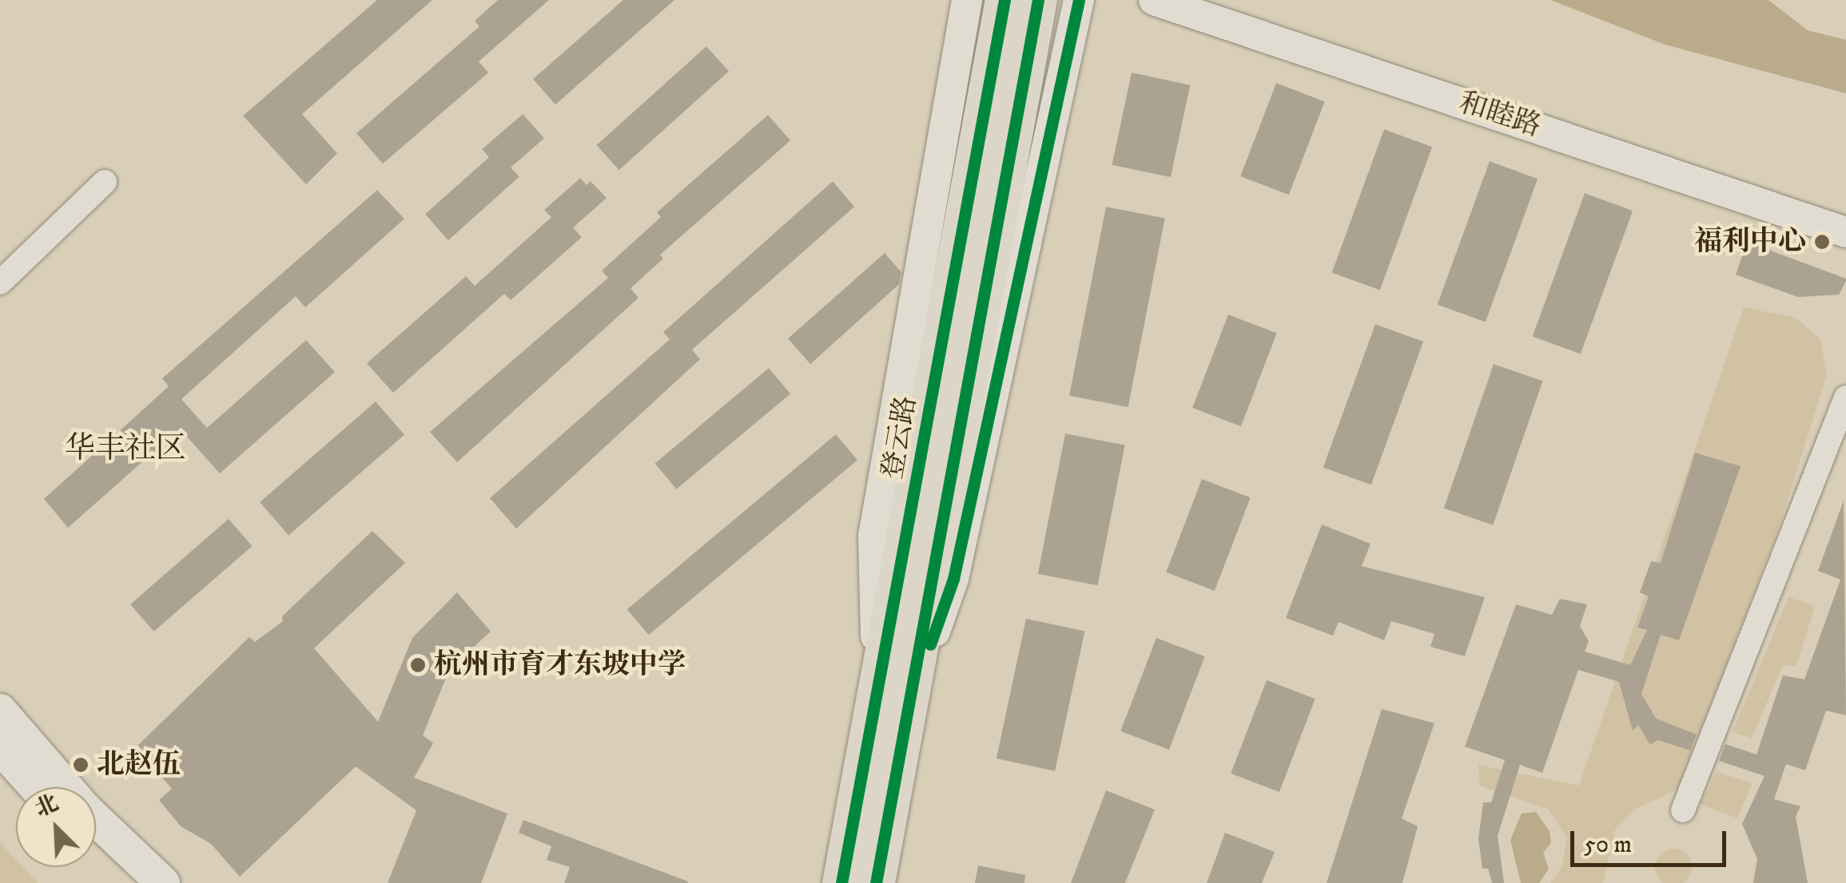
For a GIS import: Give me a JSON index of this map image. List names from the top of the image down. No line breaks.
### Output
{"streets":{"main road":["登云路"],"street":["和睦路"]},"districts":["华丰社区"],"places":["福利中心","杭州市育才东坡中学","北赵伍"],"scale_bar":"50 m","north":"top left"}
